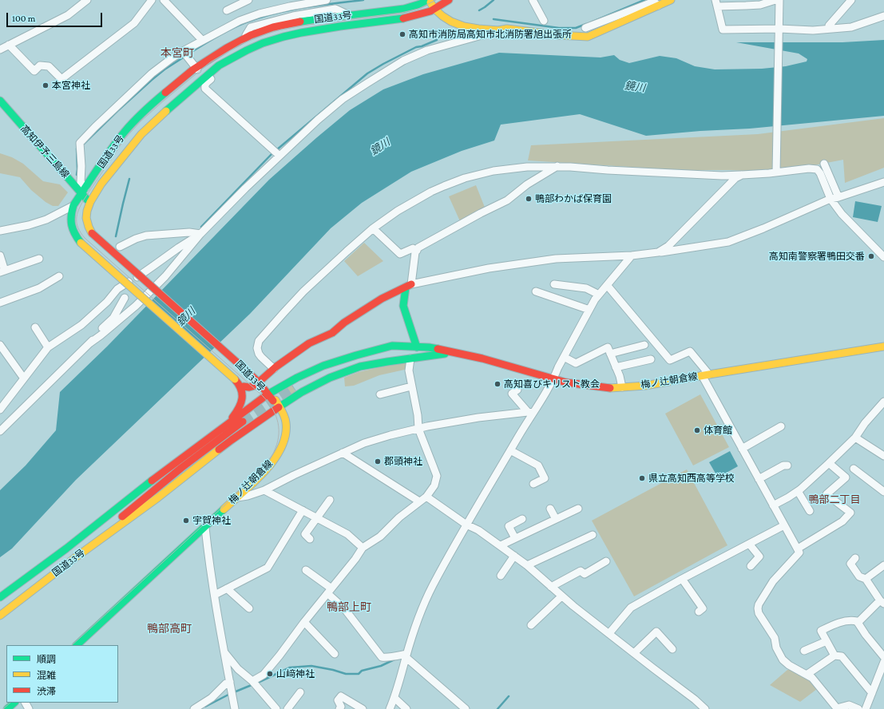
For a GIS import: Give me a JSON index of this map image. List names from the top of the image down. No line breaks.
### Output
{"streets":{"main road":["国道33号","高知伊予三島線","梅ノ辻朝倉線"]},"crossings":[["国道33号","高知伊予三島線"],["国道33号","梅ノ辻朝倉線"]],"districts":["本宮町","鴨部二丁目","鴨部上町","鴨部高町"],"water":["鏡川"],"places":["高知市消防局高知市北消防署旭出張所","本宮神社","鴨部わかば保育園","高知南警察署鴨田交番","高知喜びキリスト教会","体育館","郡頭神社","県立高知西高等学校","宇賀神社","山﨑神社"],"legend":["順調","混雑","渋滞"],"scale_bar":"100 m"}
